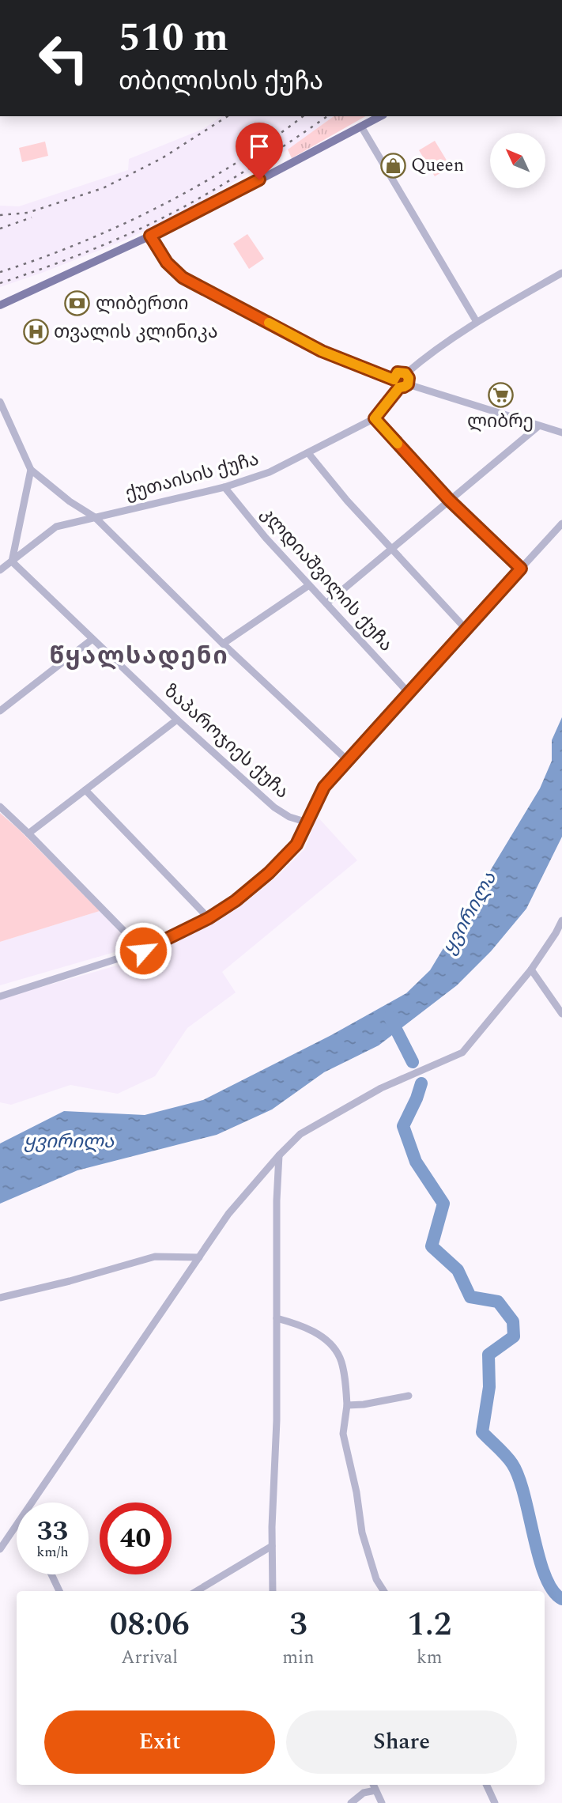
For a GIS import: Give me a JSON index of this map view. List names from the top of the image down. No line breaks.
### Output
{"streets":{"street":["ქუთაისის ქუჩა","კლდიაშვილის ქუჩა","ზაპაროჯიეს ქუჩა"]},"crossings":[["ქუთაისის ქუჩა","კლდიაშვილის ქუჩა"],["ქუთაისის ქუჩა","ზაპაროჯიეს ქუჩა"]],"districts":["წყალსადენი"],"water":["ყვირილა"],"places":{"shop":["Queen"],"bank":["ლიბერთი"],"hospital":["თვალის კლინიკა"],"supermarket":["ლიბრე"]},"north":"top left","page":{"turn":["510 m","თბილისის ქუჩა"],"speed":"33 km/h","limit":"40","eta":["08:06","Arrival","3","min","1.2","km"],"buttons":["Exit","Share"]}}
